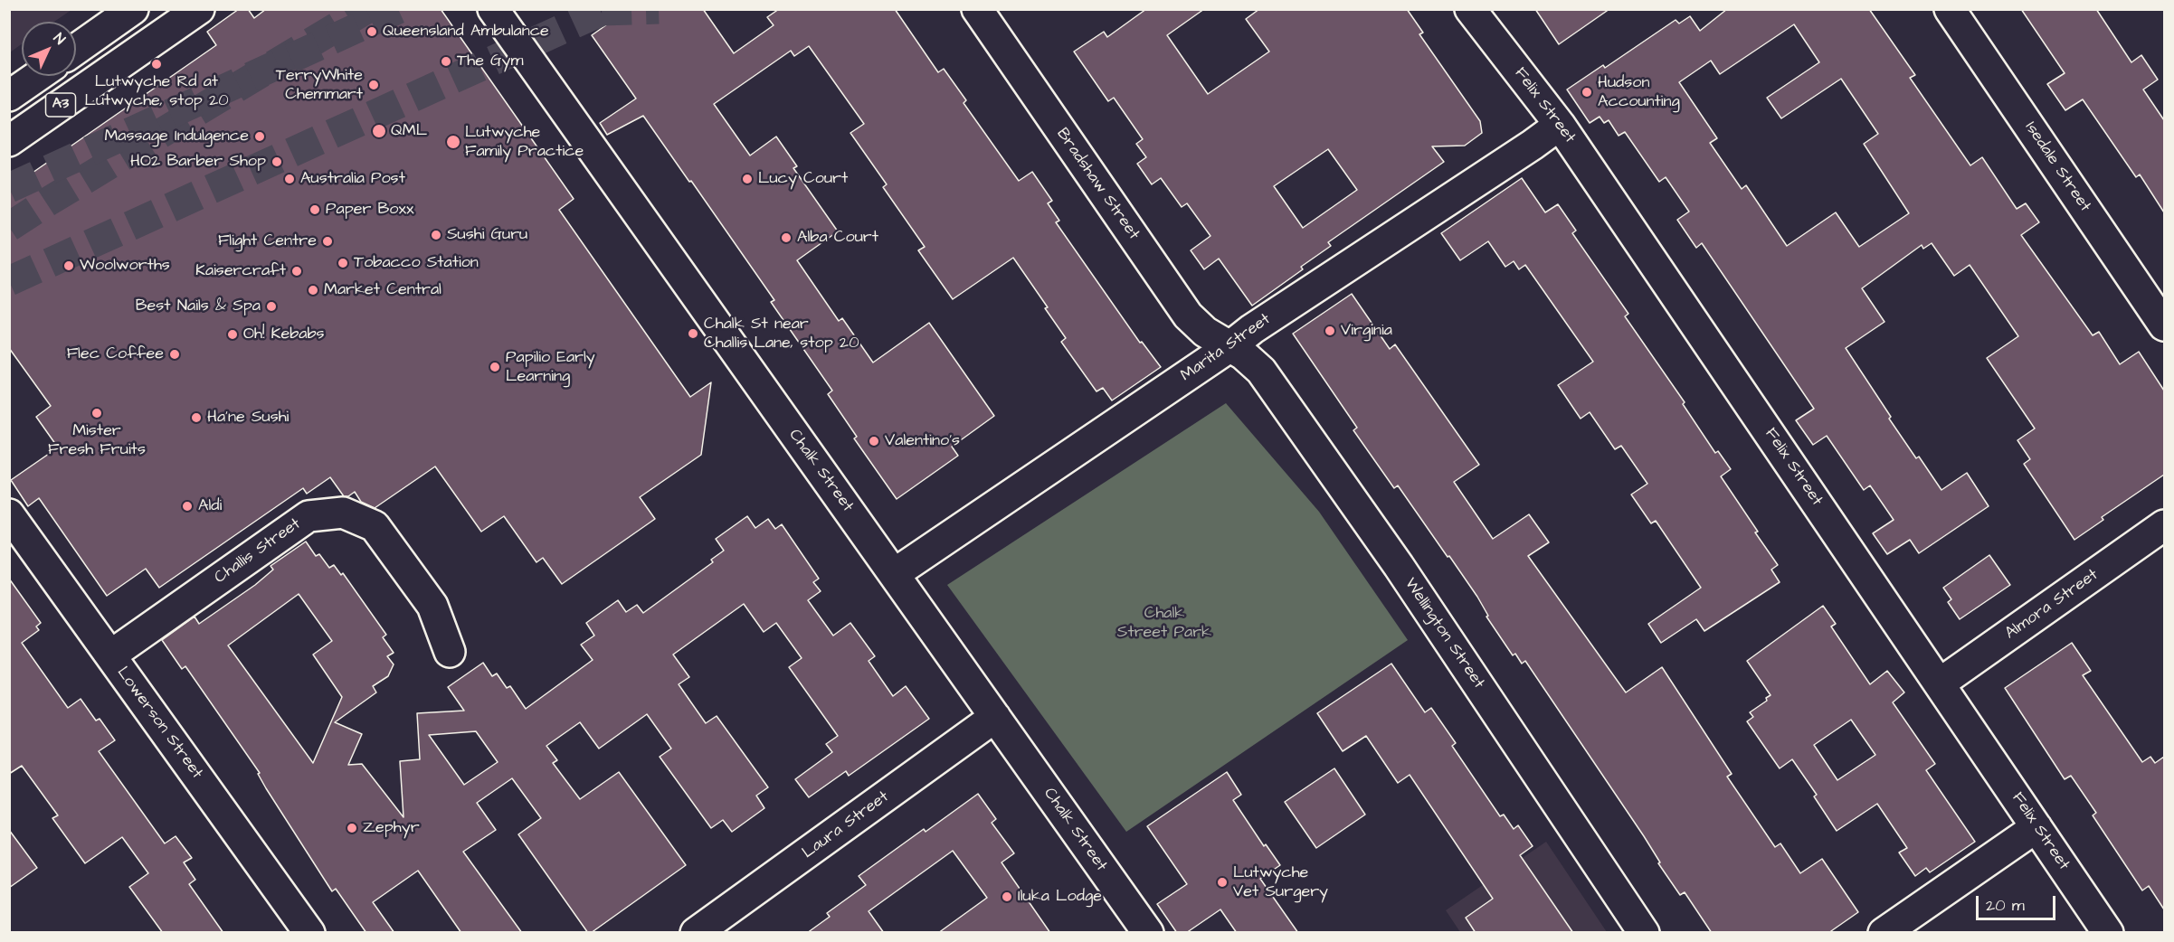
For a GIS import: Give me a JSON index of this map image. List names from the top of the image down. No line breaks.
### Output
{"streets":{"main road":["A3","Felix Street","Isedale Street","Bradshaw Street","Marita Street","Chalk Street","Challis Street","Almora Street","Wellington Street","Lowerson Street","Laura Street"]},"crossings":[["Felix Street","Marita Street"],["Felix Street","Almora Street"],["Bradshaw Street","Marita Street"],["Bradshaw Street","Wellington Street"],["Marita Street","Chalk Street"],["Marita Street","Wellington Street"],["Chalk Street","Laura Street"],["Challis Street","Lowerson Street"]],"parks":["Chalk Street Park"],"places":["Queensland Ambulance","The Gym","Lutwyche Rd at Lutwyche, stop 20","TerryWhite Chemmart","Hudson Accounting","QML","Massage Indulgence","Lutwyche Family Practice","HO2 Barber Shop","Australia Post","Lucy Court","Paper Boxx","Sushi Guru","Alba Court","Flight Centre","Tobacco Station","Woolworths","Kaisercraft","Market Central","Best Nails & Spa","Virginia","Chalk St near Challis Lane, stop 20","Oh! Kebabs","Flec Coffee","Papilio Early Learning","Mister Fresh Fruits","Ha'ne Sushi","Valentino's","Aldi","Zephyr","Lutwyche Vet Surgery","Iluka Lodge"],"scale_bar":"20 m","north":"top right"}
